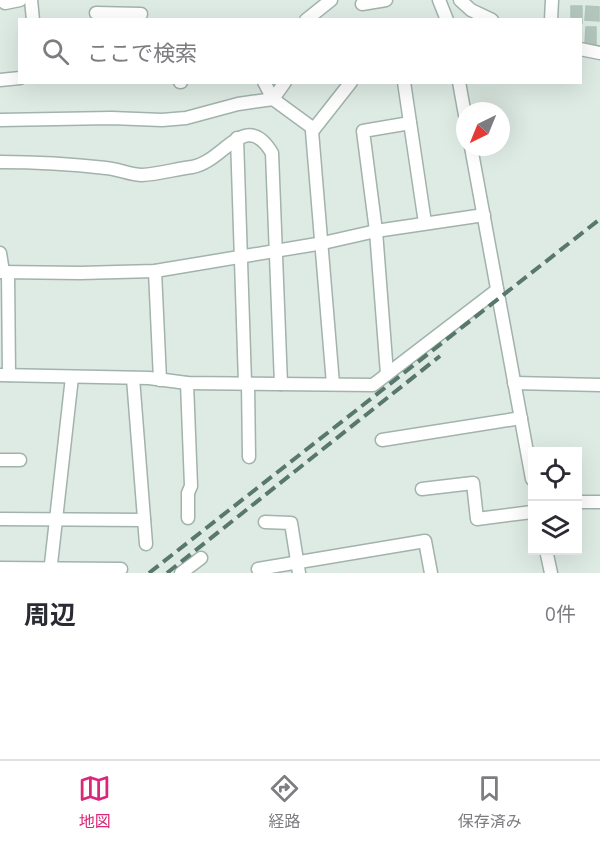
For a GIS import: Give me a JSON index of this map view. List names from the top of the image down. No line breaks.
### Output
{"north":"bottom left","page":{"search":"ここで検索","heading":["周辺","0件"],"nav":["地図","経路","保存済み"]}}
